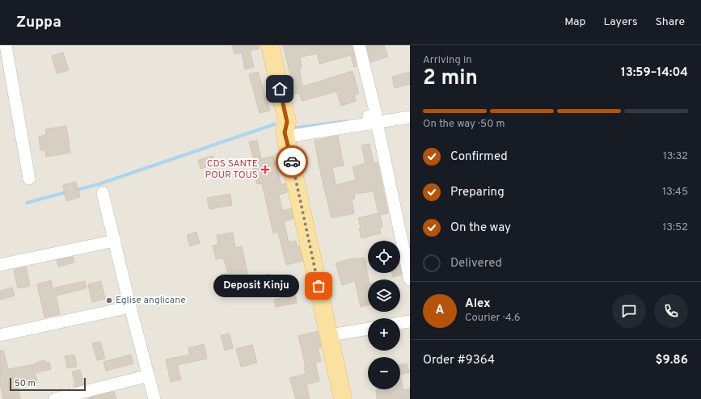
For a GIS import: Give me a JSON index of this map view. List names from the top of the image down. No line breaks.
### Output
{"places":{"health":["CDS SANTE POUR TOUS"],"other":["Deposit Kinju","Eglise anglicane"]},"scale_bar":"50 m","page":{"header":"Zuppa","nav":["Map","Layers","Share"],"heading":["2 min","Arriving in","13:59–14:04"],"panel":["Alex","Courier · 4.6","Order #9364","$9.86"],"bar":"On the way · 50 m","list":[["Confirmed","13:32"],["Preparing","13:45"],["On the way","13:52"],"Delivered"],"map_buttons":["+","−"],"bubble":"Deposit Kinju","round":"A","scale":"50 m"}}
